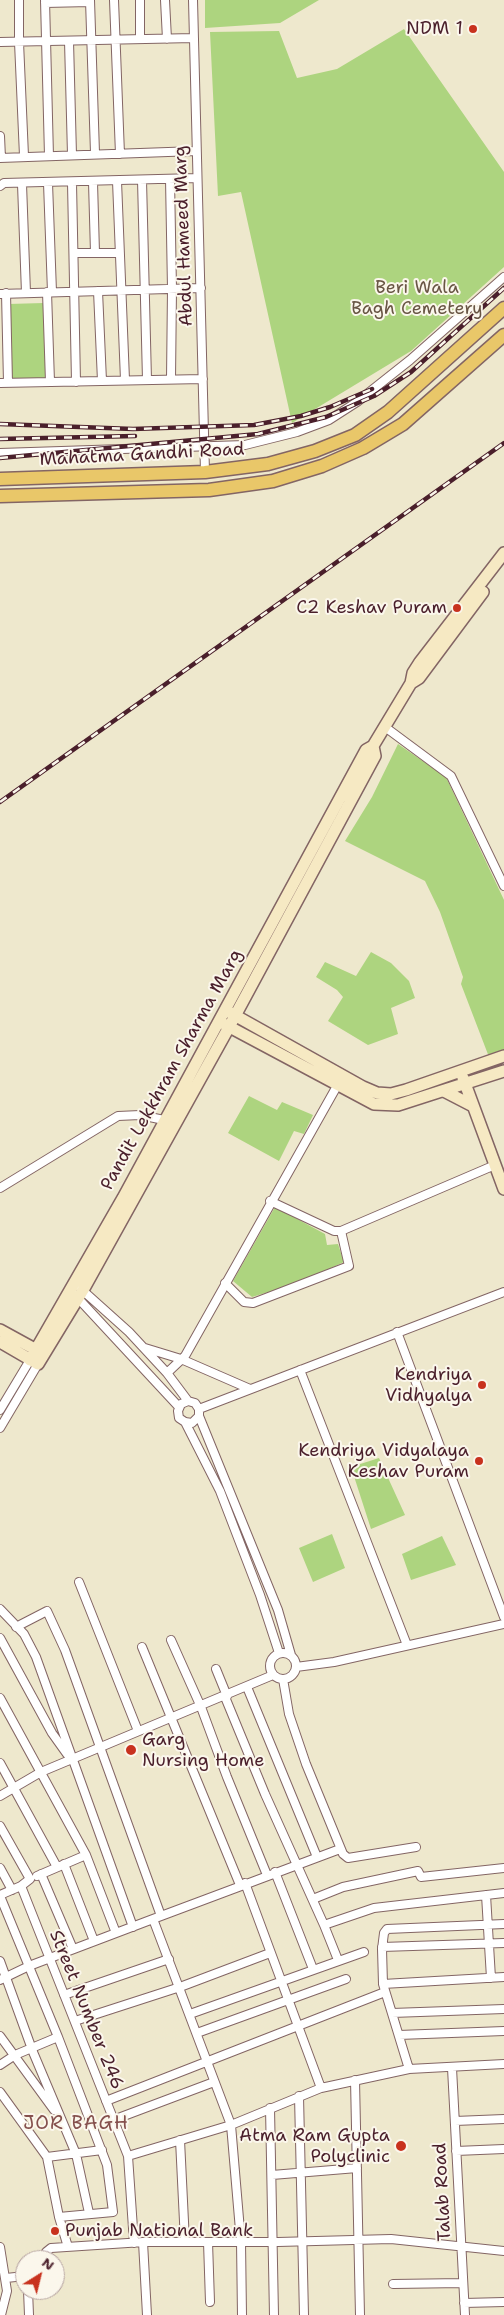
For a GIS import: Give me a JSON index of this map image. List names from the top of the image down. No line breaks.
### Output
{"streets":{"main road":["Mahatma Gandhi Road","Pandit Lekkhram Sharma Marg"],"street":["Abdul Hameed Marg","Street Number 246","Talab Road"]},"crossings":[["Abdul Hameed Marg","Mahatma Gandhi Road"]],"districts":["JOR BAGH"],"parks":["Beri Wala Bagh Cemetery"],"places":["NDM 1","C2 Keshav Puram","Kendriya Vidhyalya","Kendriya Vidyalaya Keshav Puram","Garg Nursing Home","Atma Ram Gupta Polyclinic","Punjab National Bank"],"north":"top right"}
